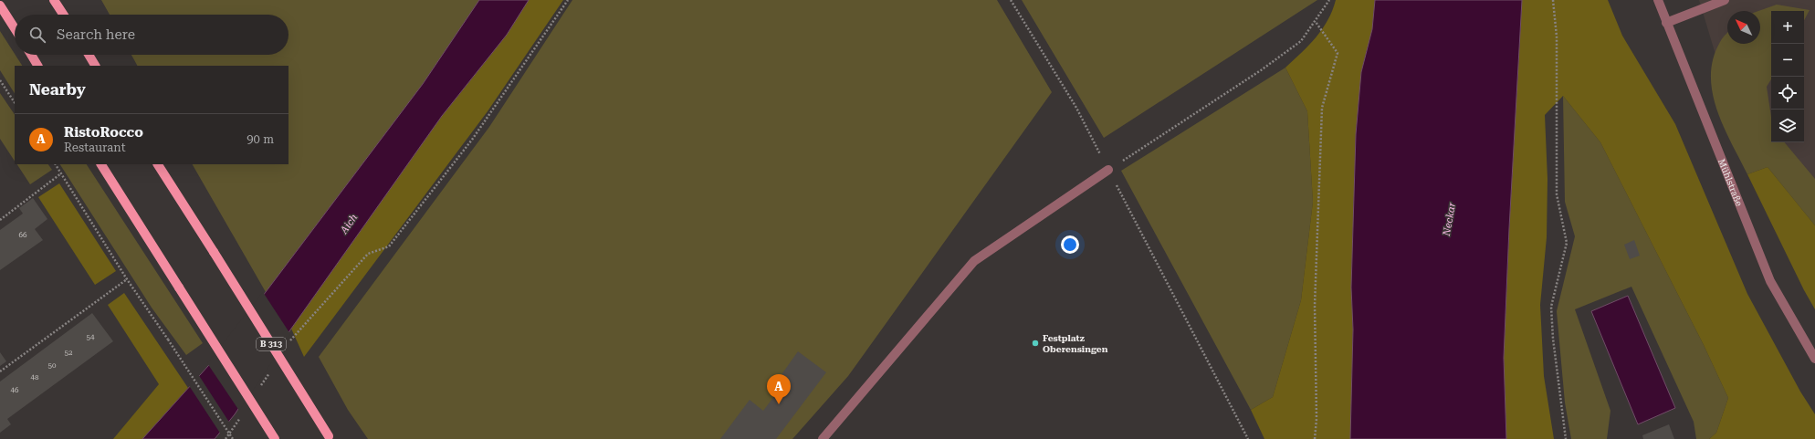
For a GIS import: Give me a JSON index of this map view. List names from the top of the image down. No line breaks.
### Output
{"streets":{"main road":["B 313"],"street":["Mühlstraße"]},"water":["Neckar","Aich"],"places":["Festplatz Oberensingen"],"house_numbers":["66","54","52","50","48","46"],"north":"top left","page":{"map_buttons":["+","−"],"search":"Search here","heading":"Nearby","list":[{"mark":"A","name":"RistoRocco","note":"Restaurant","value":"90 m"}],"pins":"A"}}
